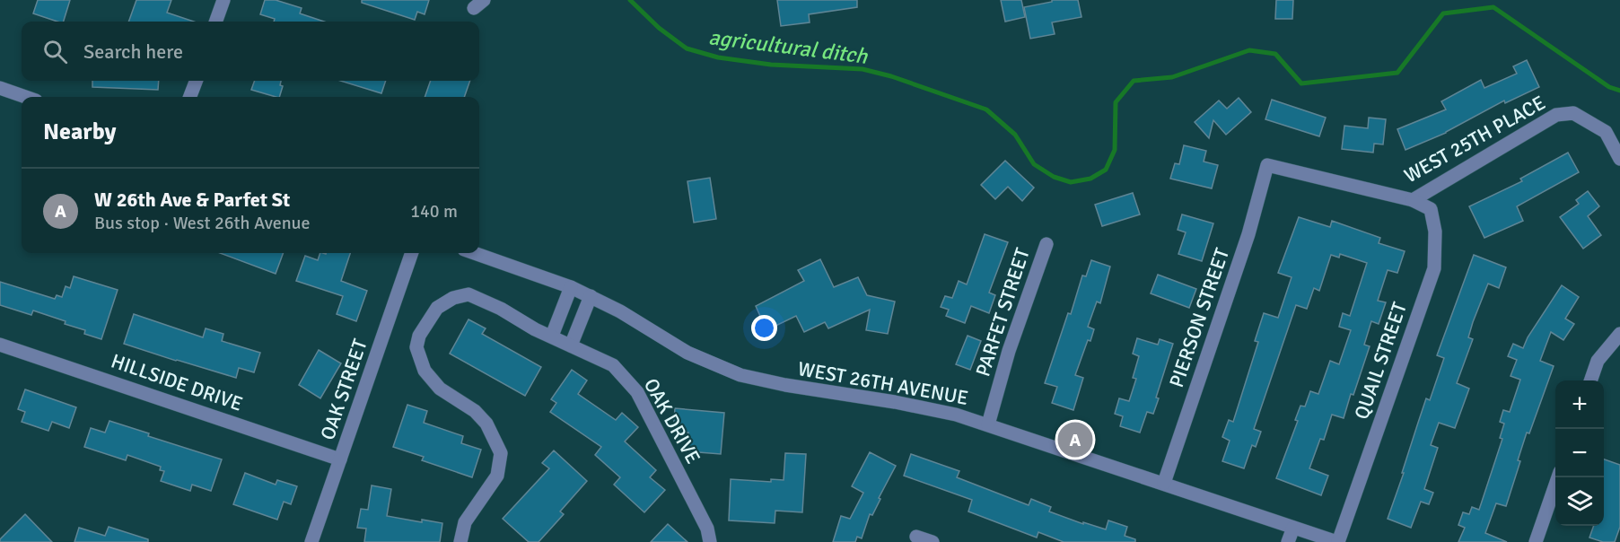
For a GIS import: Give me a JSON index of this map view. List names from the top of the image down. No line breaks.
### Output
{"streets":{"street":["WEST 25TH PLACE","PARFET STREET","PIERSON STREET","QUAIL STREET","HILLSIDE DRIVE","WEST 26TH AVENUE","OAK STREET","OAK DRIVE"]},"crossings":[["WEST 25TH PLACE","PIERSON STREET"],["WEST 25TH PLACE","QUAIL STREET"],["PARFET STREET","WEST 26TH AVENUE"],["PIERSON STREET","WEST 26TH AVENUE"],["QUAIL STREET","WEST 26TH AVENUE"],["HILLSIDE DRIVE","OAK STREET"]],"water":["agricultural ditch"],"page":{"search":"Search here","heading":"Nearby","list":[{"mark":"A","name":"W 26th Ave & Parfet St","note":"Bus stop · West 26th Avenue","value":"140 m"}],"map_buttons":["+","−"],"pins":"A"}}
